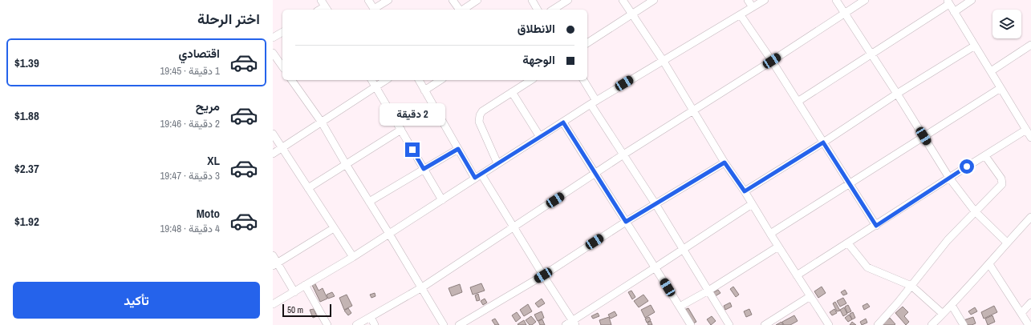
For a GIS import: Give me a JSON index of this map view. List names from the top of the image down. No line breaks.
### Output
{"scale_bar":"50 m","page":{"heading":"اختر الرحلة","banner":["الانطلاق","الوجهة"],"list":[{"name":"اقتصادي","note":"1 دقيقة · 19:45","value":"$1.39"},{"name":"مريح","note":"2 دقيقة · 19:46","value":"$1.88"},{"name":"XL","note":"3 دقيقة · 19:47","value":"$2.37"},{"name":"Moto","note":"4 دقيقة · 19:48","value":"$1.92"}],"bubble":"2 دقيقة","buttons":"تأكيد","scale":"50 m"}}
